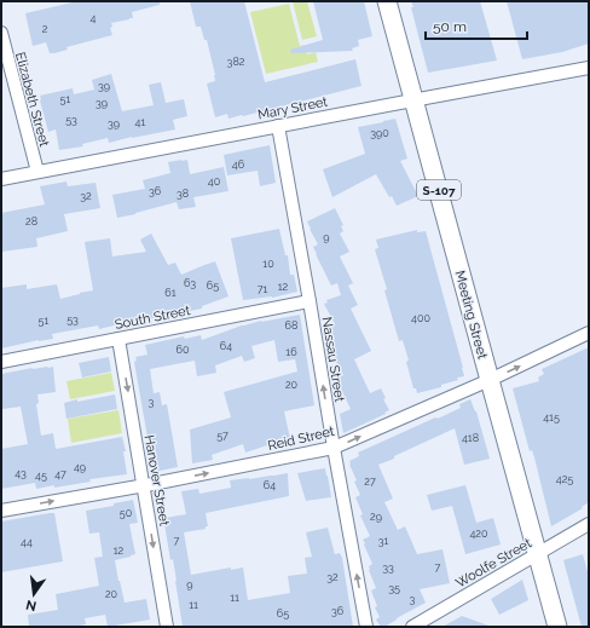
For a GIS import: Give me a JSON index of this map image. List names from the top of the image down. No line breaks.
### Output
{"streets":{"main road":["S-107","Meeting Street"],"street":["Elizabeth Street","Mary Street","South Street","Nassau Street","Reid Street","Hanover Street","Woolfe Street"]},"crossings":[["Elizabeth Street","Mary Street"],["Mary Street","Meeting Street"],["Mary Street","Nassau Street"],["Meeting Street","Reid Street"],["Meeting Street","Woolfe Street"],["South Street","Nassau Street"],["South Street","Hanover Street"],["Nassau Street","Reid Street"],["Reid Street","Hanover Street"]],"one_way":["Nassau Street","Reid Street","Hanover Street"],"house_numbers":["4","2","382","39","51","39","53","41","39","390","46","40","36","38","32","28","9","10","63","65","12","71","61","400","53","51","68","64","60","16","20","3","415","57","418","49","43","47","45","425","27","64","50","29","420","7","31","44","12","33","7","32","9","35","20","11","3","11","36","65"],"scale_bar":"50 m","north":"bottom"}
